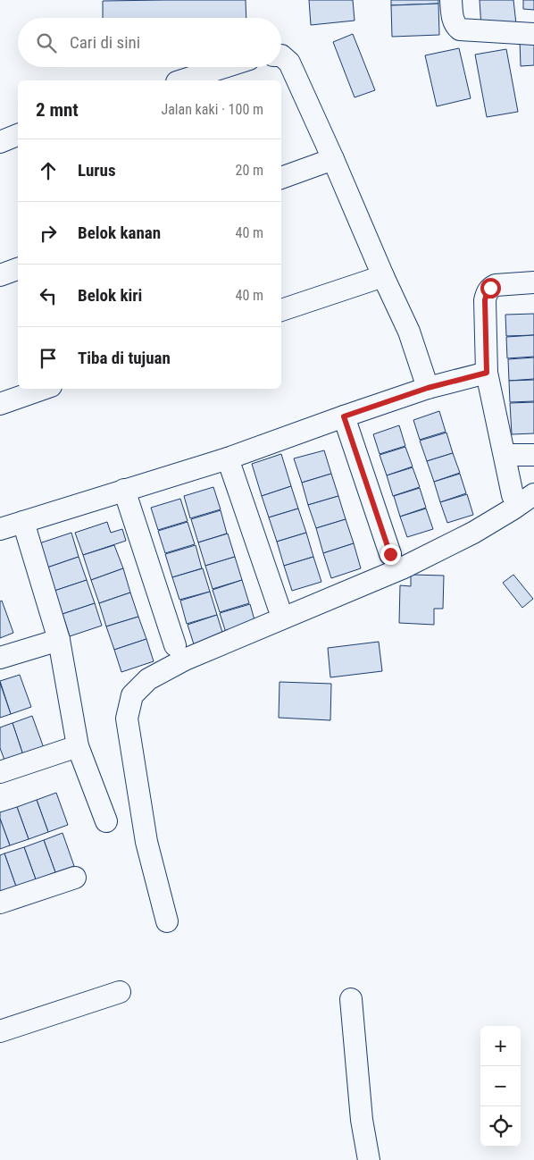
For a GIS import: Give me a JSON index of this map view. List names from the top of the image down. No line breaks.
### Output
{"page":{"search":"Cari di sini","heading":["2 mnt","Jalan kaki · 100 m"],"list":[["Lurus","20 m"],["Belok kanan","40 m"],["Belok kiri","40 m"],"Tiba di tujuan"],"map_buttons":["+","−"]}}
